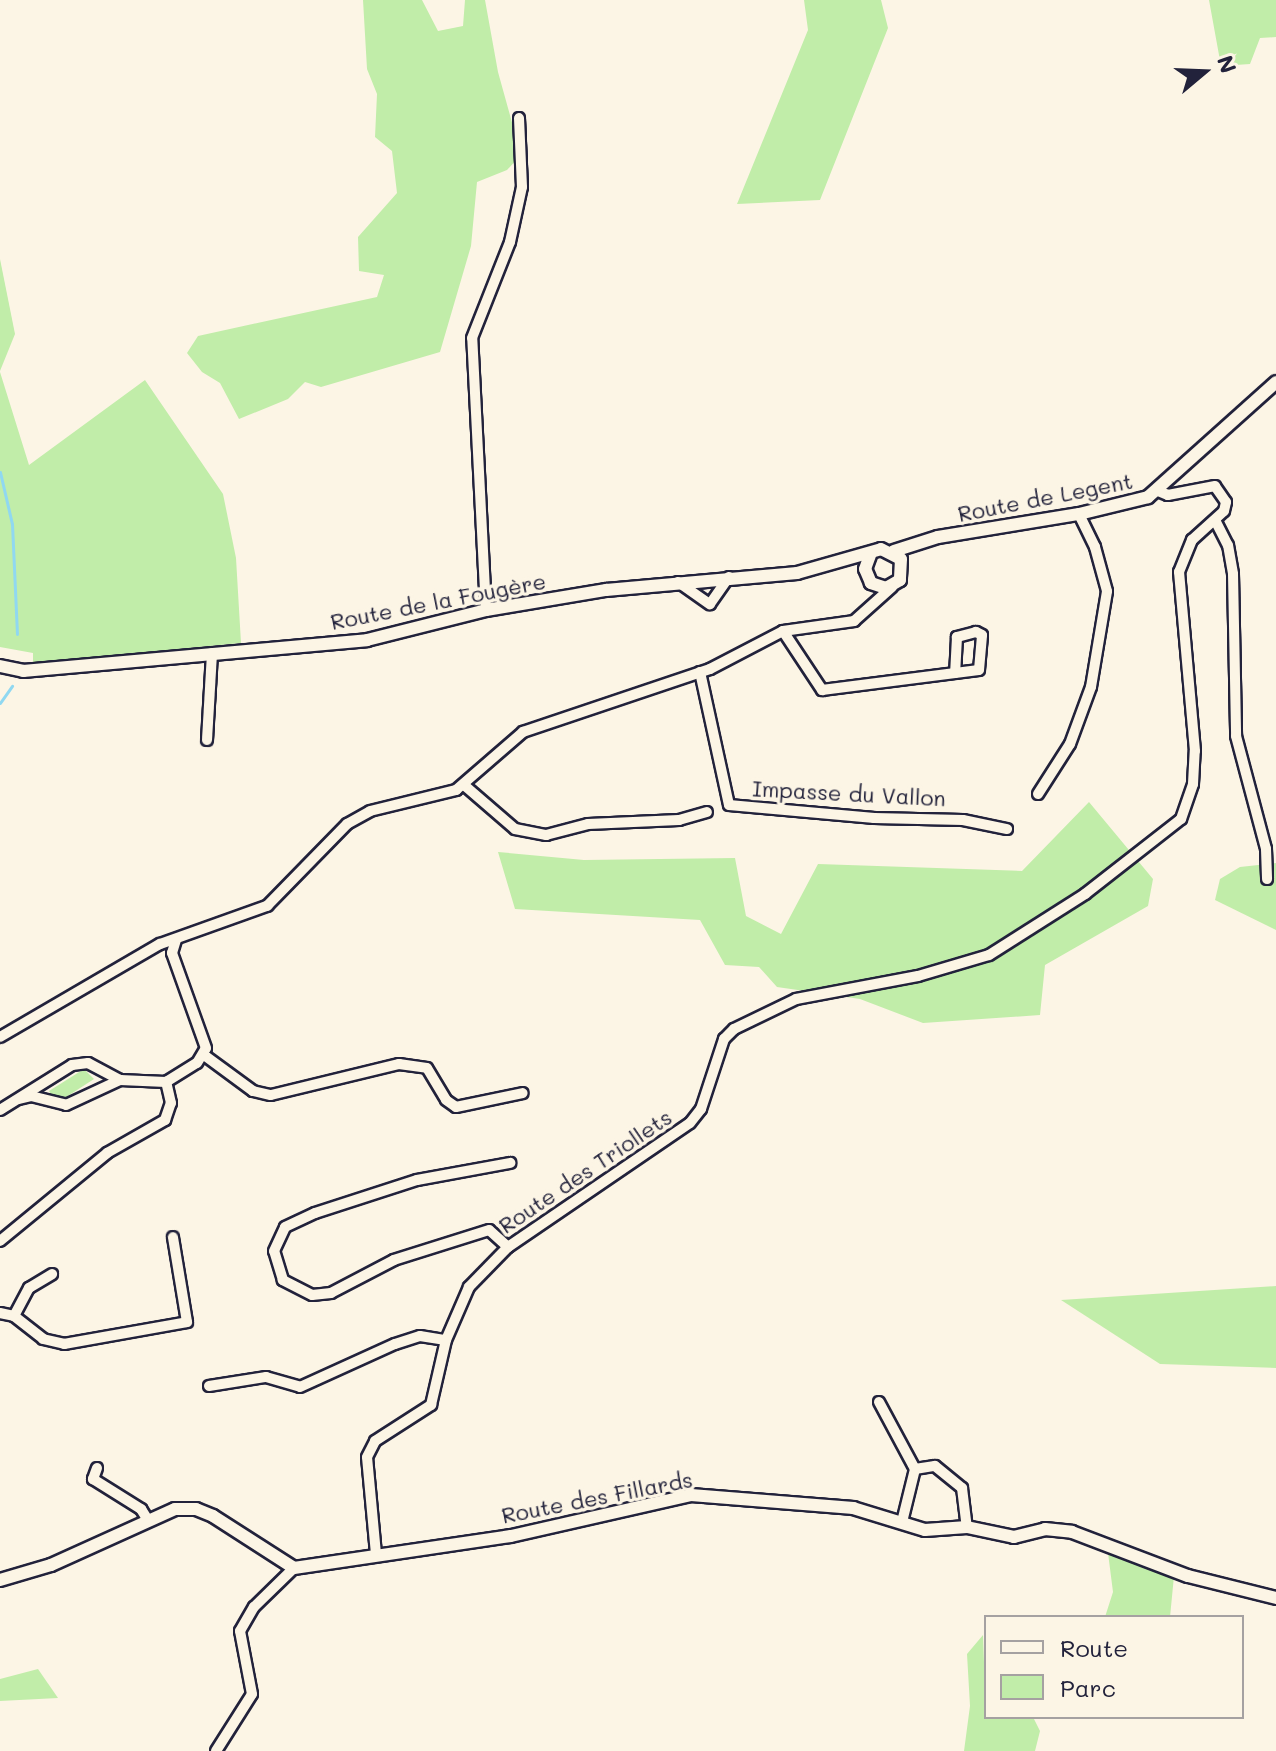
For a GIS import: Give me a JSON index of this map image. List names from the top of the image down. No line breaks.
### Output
{"streets":{"street":["Route de Legent","Route de la Fougère","Impasse du Vallon","Route des Triollets","Route des Fillards"]},"crossings":[["Route de Legent","Route de la Fougère"],["Route des Triollets","Route des Fillards"]],"legend":["Route","Parc"],"north":"right"}
